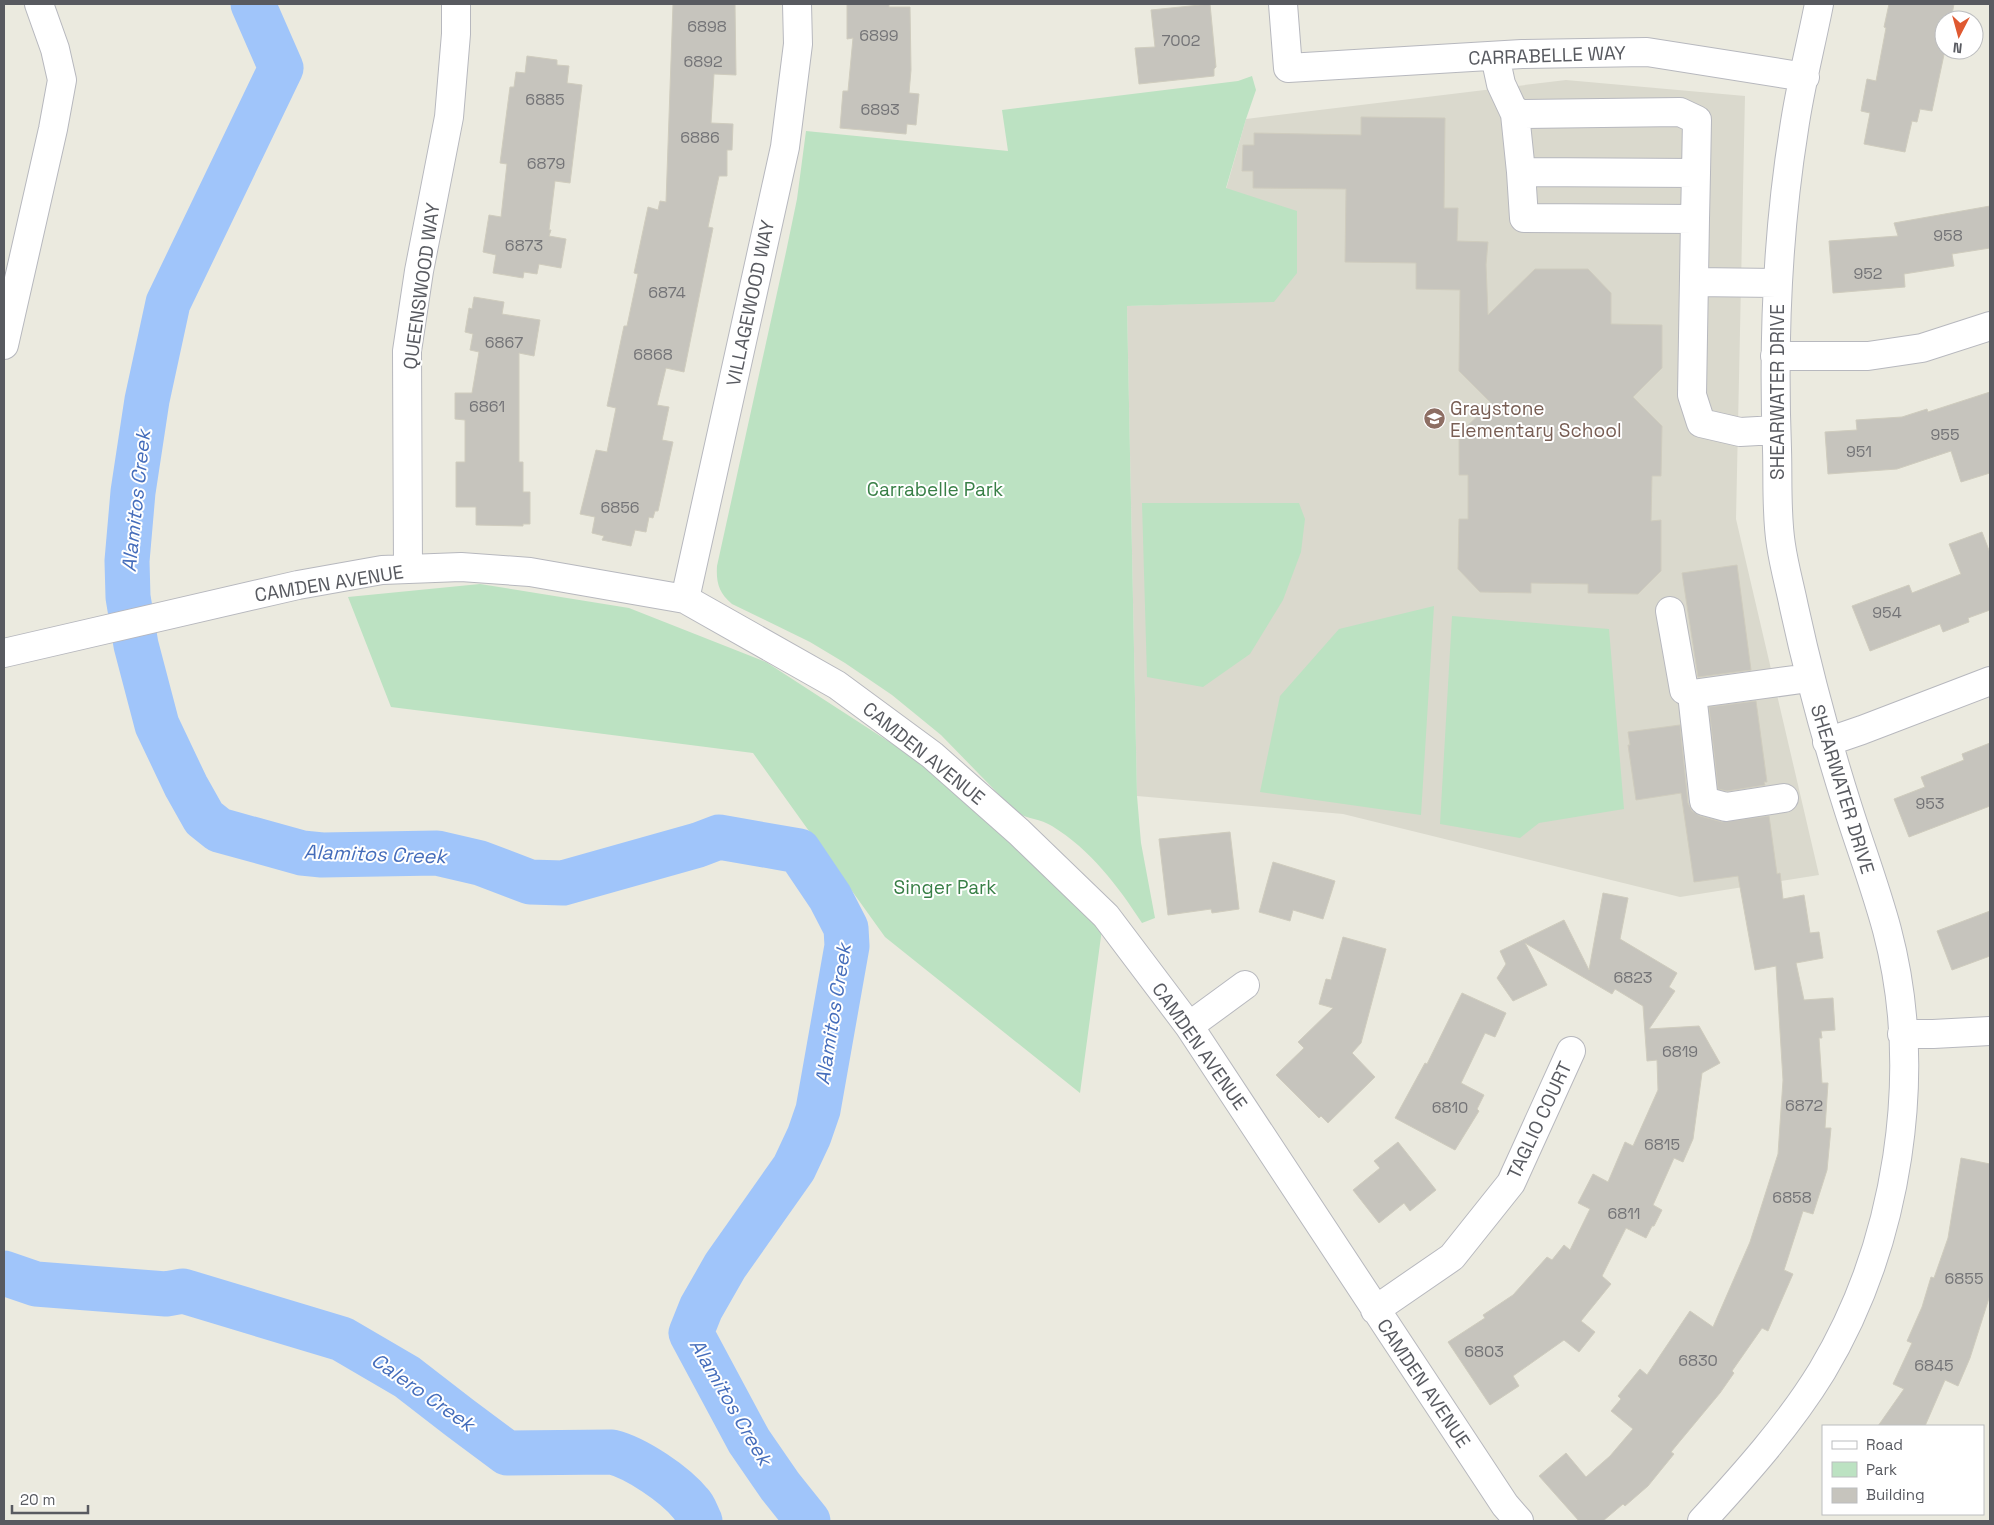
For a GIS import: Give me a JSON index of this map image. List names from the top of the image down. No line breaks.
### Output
{"streets":{"street":["CARRABELLE WAY","QUEENSWOOD WAY","VILLAGEWOOD WAY","SHEARWATER DRIVE","CAMDEN AVENUE","TAGLIO COURT"]},"crossings":[["CARRABELLE WAY","SHEARWATER DRIVE"],["QUEENSWOOD WAY","CAMDEN AVENUE"],["VILLAGEWOOD WAY","CAMDEN AVENUE"],["CAMDEN AVENUE","TAGLIO COURT"]],"water":["Alamitos Creek","Calero Creek"],"parks":["Carrabelle Park","Singer Park"],"places":{"school or university":["Graystone Elementary School"]},"house_numbers":["6898","6899","7002","6892","6885","6893","6886","6879","958","6873","952","6874","6867","6868","6861","955","951","6856","954","953","6823","6819","6872","6810","6815","6858","6811","6855","6803","6830","6845"],"legend":["Road","Park","Building"],"scale_bar":"20 m","north":"bottom"}
